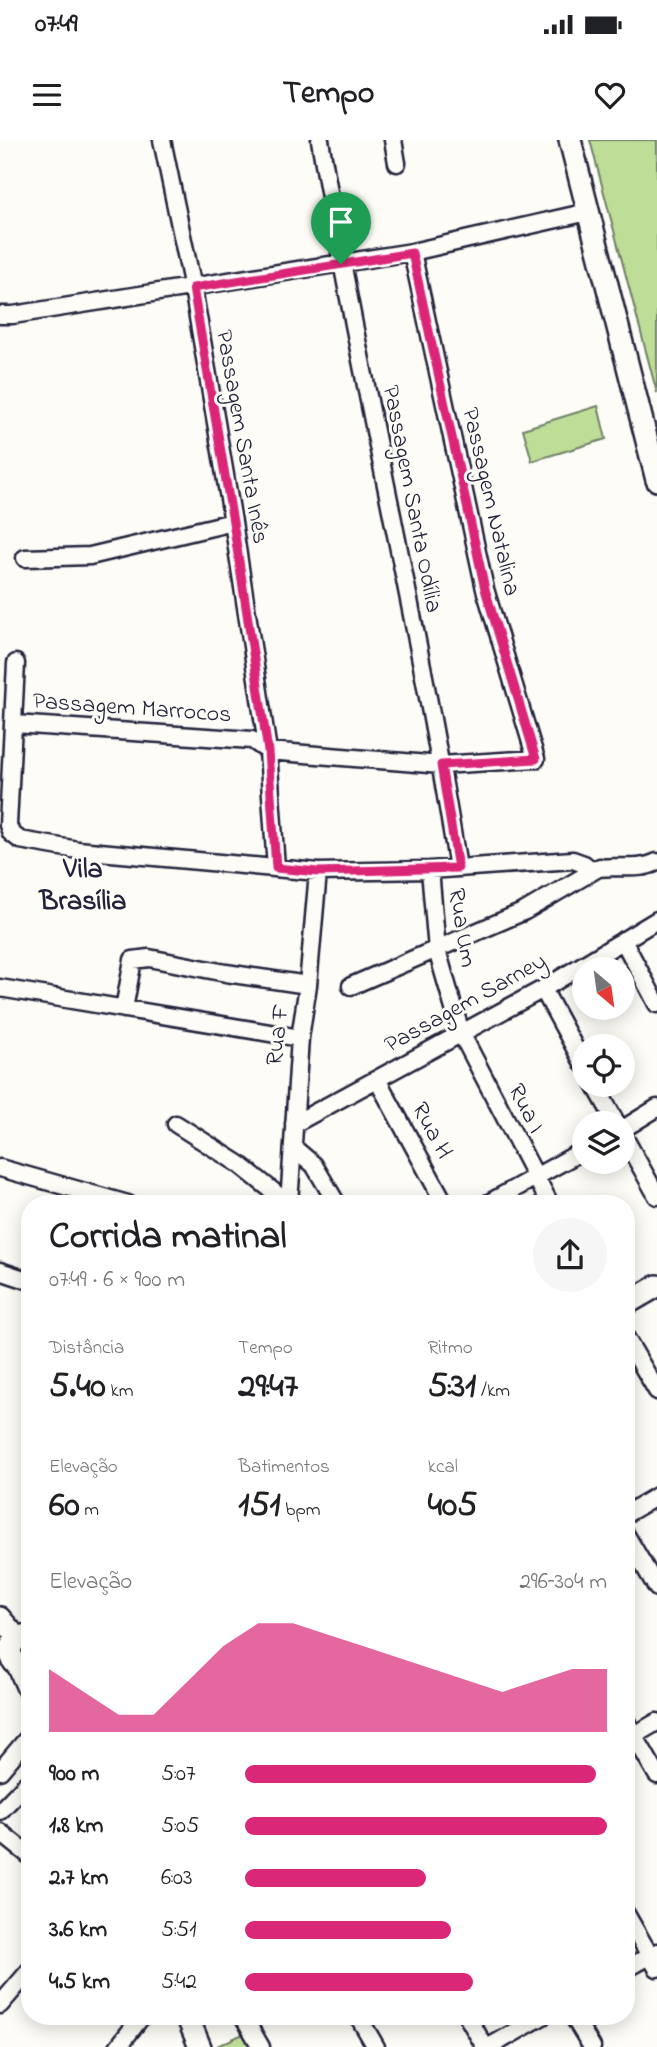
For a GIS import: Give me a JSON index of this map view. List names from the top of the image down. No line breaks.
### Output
{"streets":{"street":["Passagem Santa Inês","Passagem Santa Odília","Passagem Natalina","Passagem Marrocos","Rua Um","Passagem Sarney","Rua F","Rua I","Rua H"]},"crossings":[["Passagem Santa Inês","Passagem Marrocos"],["Passagem Santa Odília","Passagem Marrocos"],["Passagem Natalina","Passagem Marrocos"],["Rua Um","Passagem Sarney"],["Rua Um","Rua I"],["Passagem Sarney","Rua F"],["Passagem Sarney","Rua I"],["Passagem Sarney","Rua H"]],"districts":["Vila Brasília"],"north":"bottom right","page":{"status":"07:49","header":"Tempo","heading":["Corrida matinal","07:49 · 6 × 900 m"],"stats":[["Distância","5.40 km"],["Tempo","29:47"],["Ritmo","5:31 /km"],["Elevação","60 m"],["Batimentos","151 bpm"],["kcal","405"]],"chart":["Elevação","296–304 m"],"list":[{"name":"900 m","note":"5:07"},{"name":"1.8 km","note":"5:05"},{"name":"2.7 km","note":"6:03"},{"name":"3.6 km","note":"5:51"},{"name":"4.5 km","note":"5:42"}]}}
